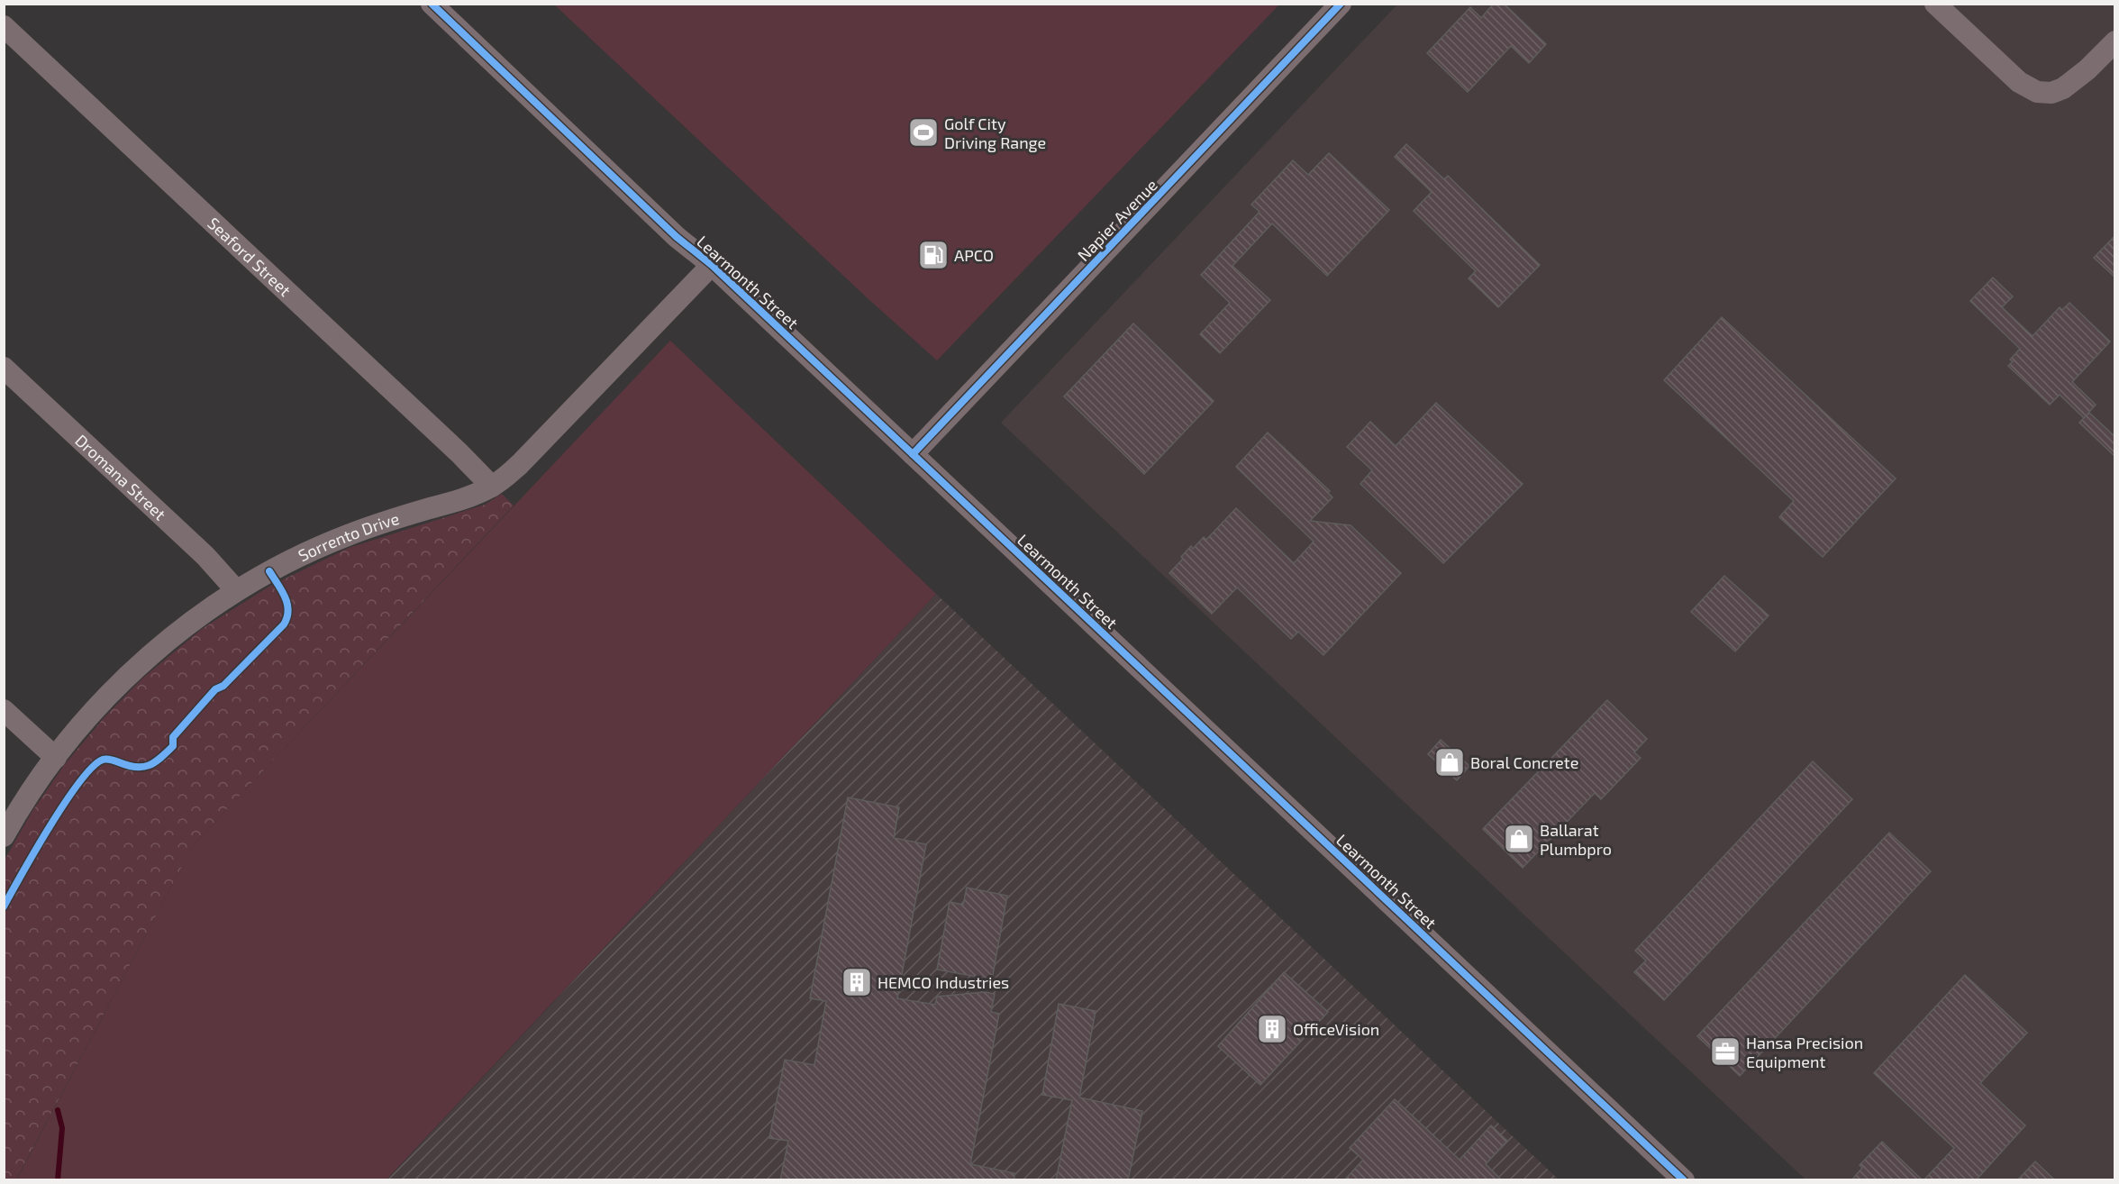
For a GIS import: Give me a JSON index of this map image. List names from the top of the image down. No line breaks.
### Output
{"streets":{"street":["Napier Avenue","Seaford Street","Learmonth Street","Dromana Street","Sorrento Drive"]},"crossings":[["Napier Avenue","Learmonth Street"],["Seaford Street","Sorrento Drive"],["Learmonth Street","Sorrento Drive"],["Dromana Street","Sorrento Drive"]],"places":{"sports":["Golf City Driving Range"],"fuel station":["APCO"],"shop":["Boral Concrete","Ballarat Plumbpro"],"building":["HEMCO Industries","OfficeVision"],"office":["Hansa Precision Equipment"]}}
